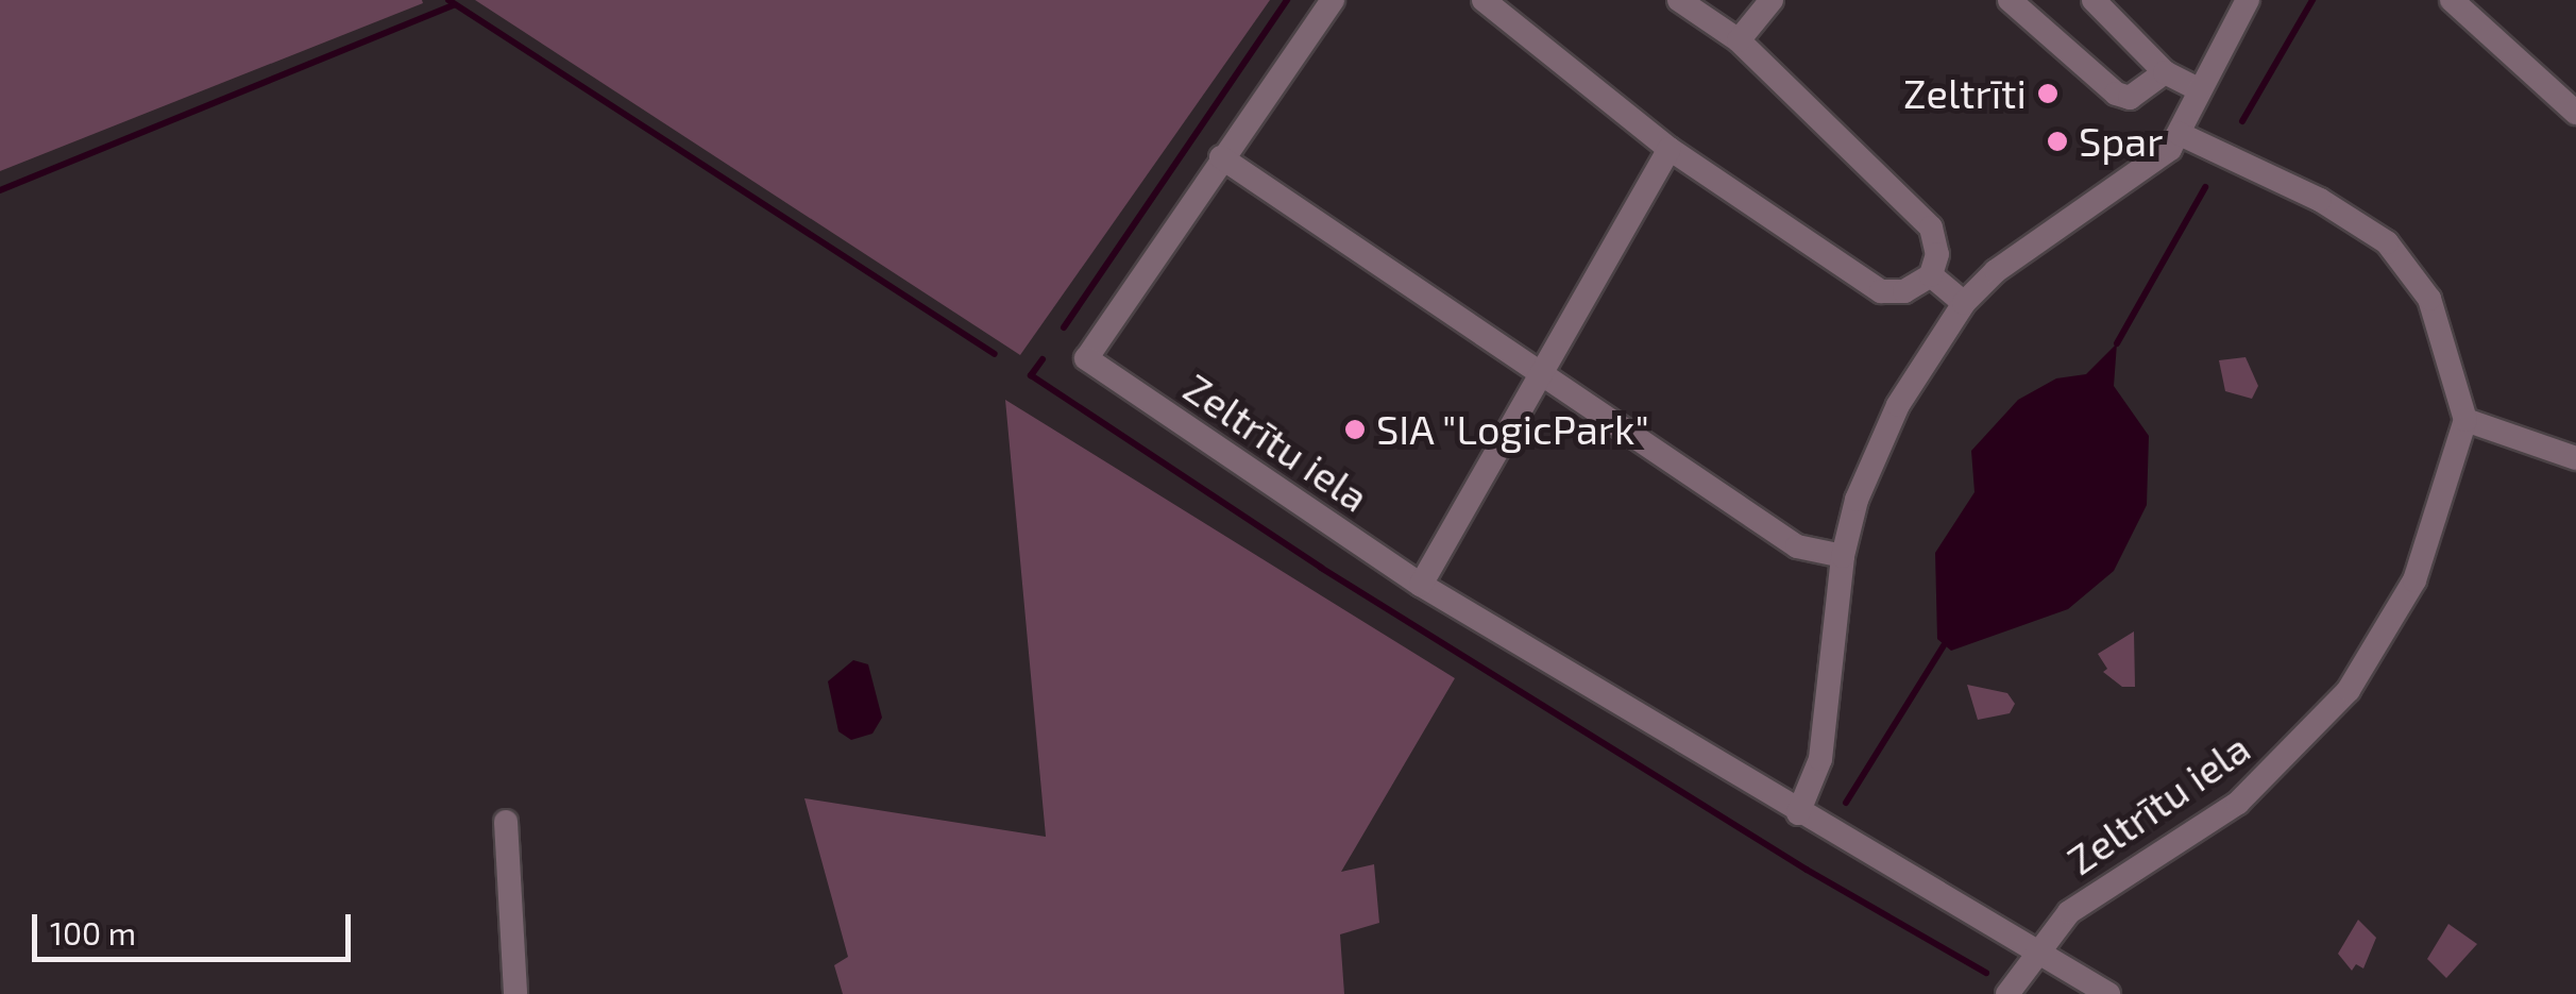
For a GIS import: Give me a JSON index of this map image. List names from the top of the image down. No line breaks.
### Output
{"streets":{"street":["Zeltrītu iela"]},"places":["Zeltrīti","Spar","SIA \"LogicPark\""],"scale_bar":"100 m"}
